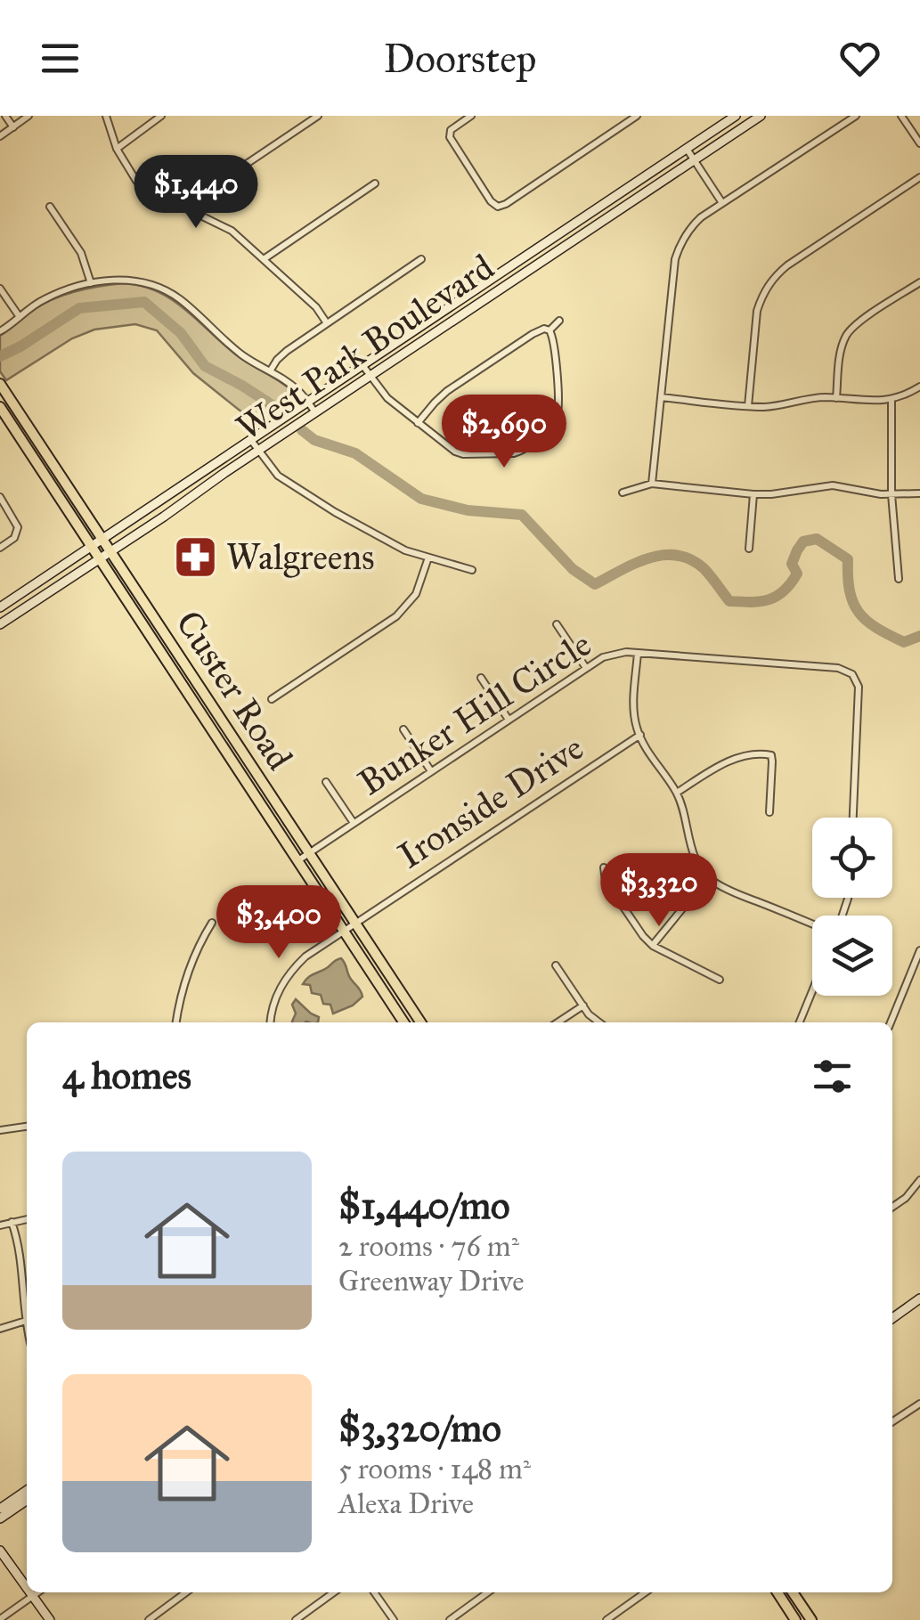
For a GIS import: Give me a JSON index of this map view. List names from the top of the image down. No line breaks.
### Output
{"streets":{"main road":["West Park Boulevard","Custer Road"],"street":["Bunker Hill Circle","Ironside Drive"]},"crossings":[["West Park Boulevard","Custer Road"],["Custer Road","Bunker Hill Circle"],["Custer Road","Ironside Drive"]],"places":{"pharmacy":["Walgreens"]},"page":{"header":"Doorstep","price":["$1,440","$2,690","$3,320","$3,400"],"heading":"4 homes","list":[{"name":"$1,440/mo","note":"2 rooms · 76 m² · Greenway Drive"},{"name":"$3,320/mo","note":"5 rooms · 148 m² · Alexa Drive"}]}}
